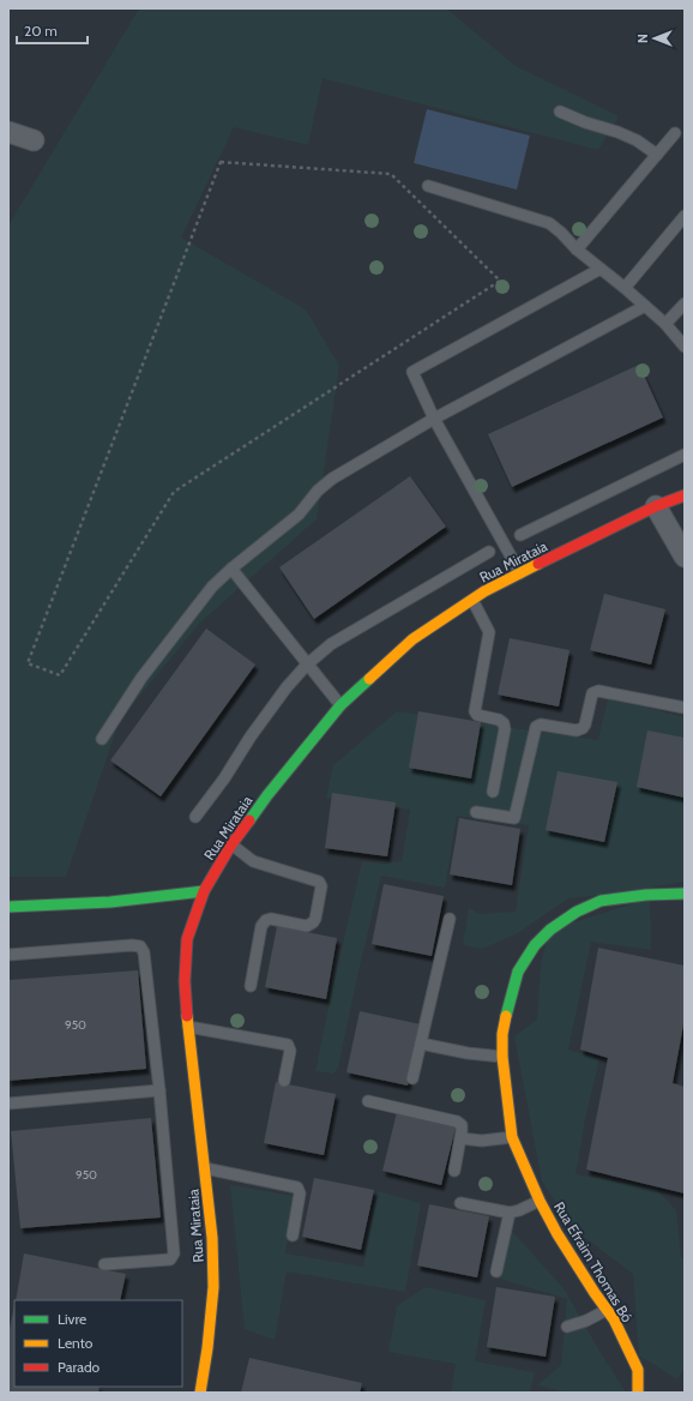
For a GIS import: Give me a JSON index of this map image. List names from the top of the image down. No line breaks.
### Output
{"streets":{"street":["Rua Mirataia","Rua Efraim Thomas Bó"]},"house_numbers":["950","950"],"legend":["Livre","Lento","Parado"],"scale_bar":"20 m","north":"left"}
